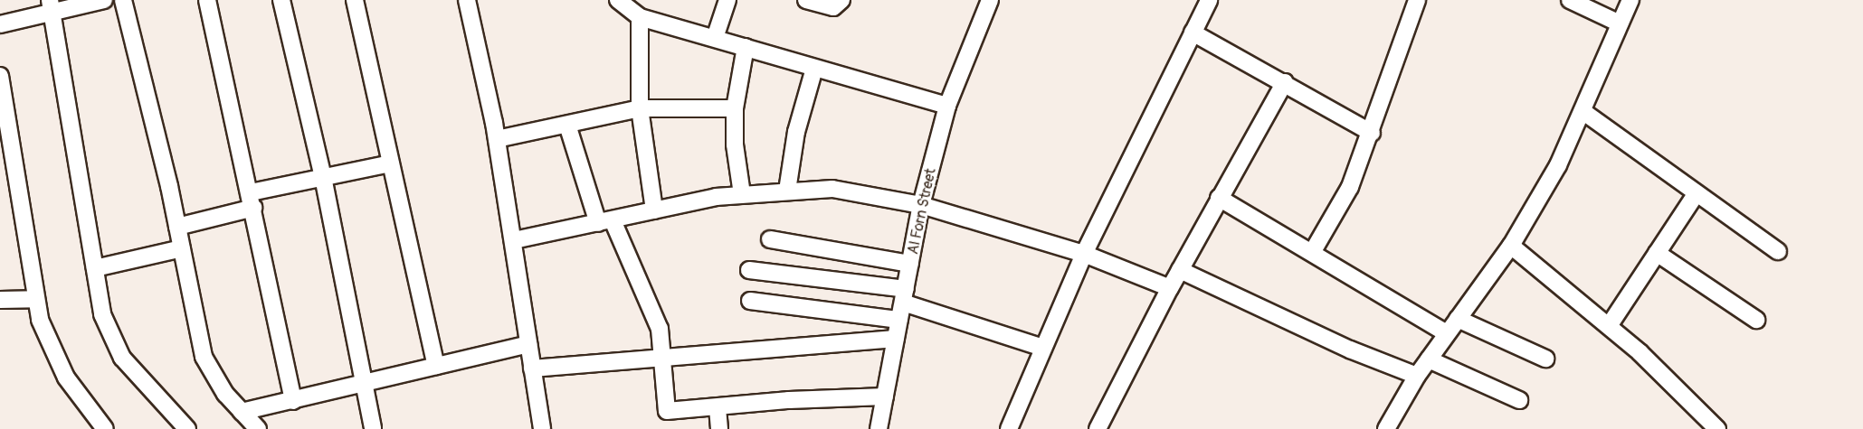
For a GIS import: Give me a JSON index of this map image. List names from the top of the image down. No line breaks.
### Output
{"streets":{"street":["Al Forn Street"]}}
